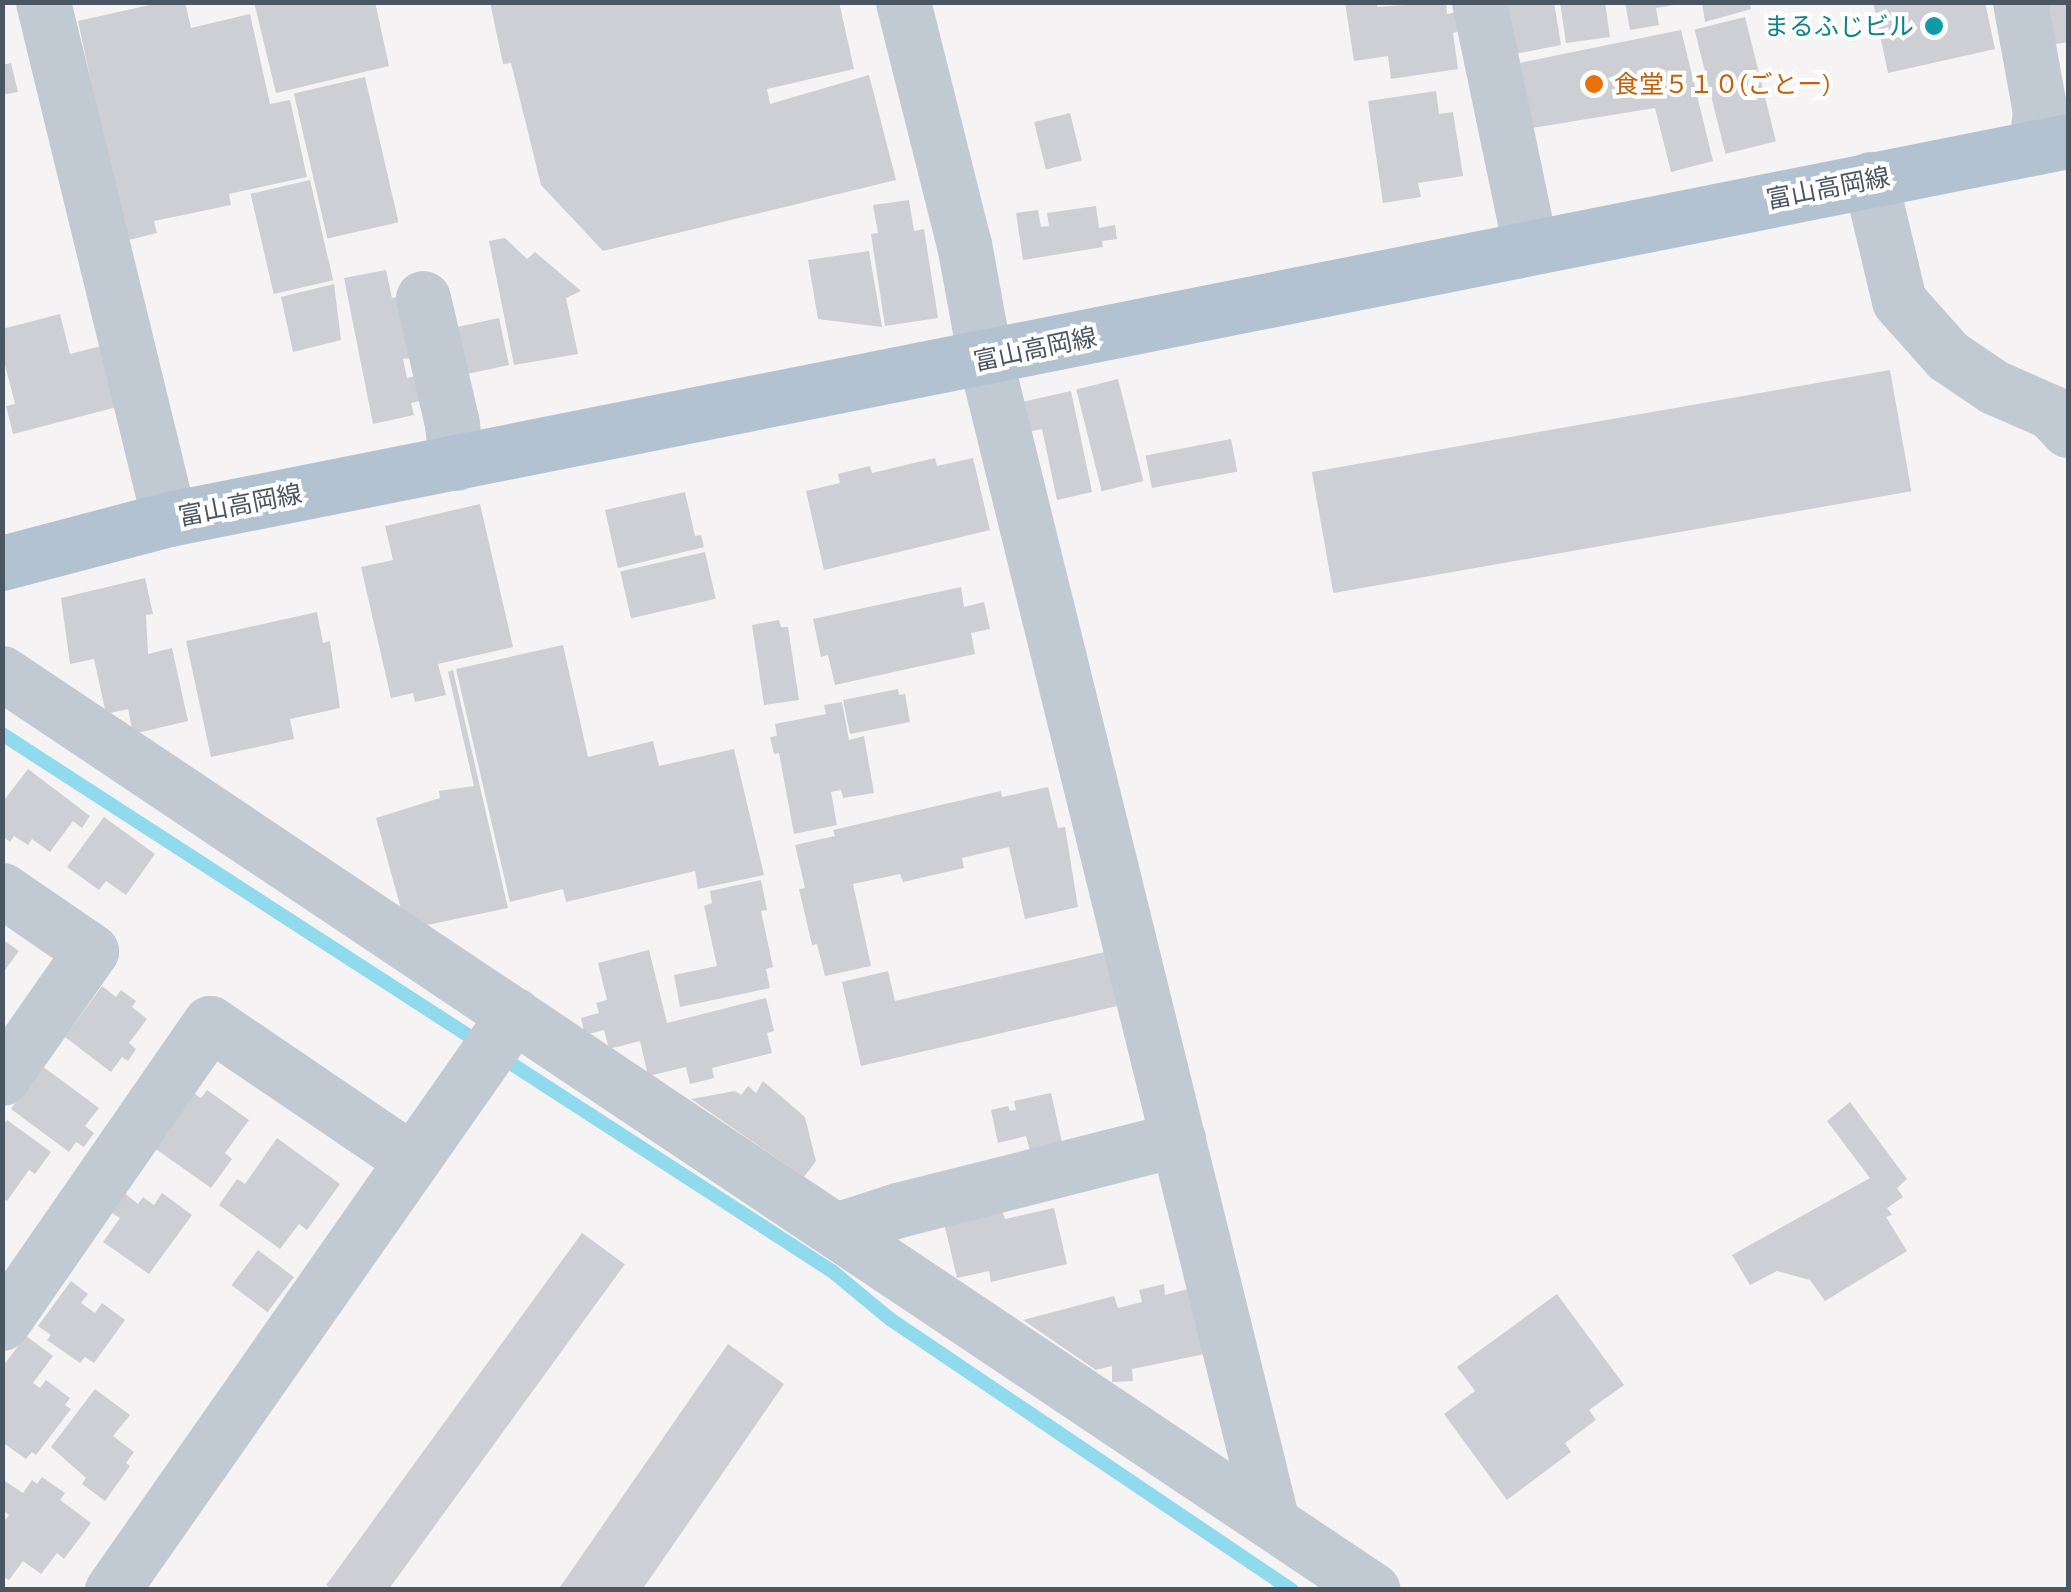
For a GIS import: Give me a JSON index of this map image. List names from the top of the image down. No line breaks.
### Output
{"streets":{"main road":["富山高岡線"]},"places":["まるふじビル","食堂５１０(ごとー)"]}
